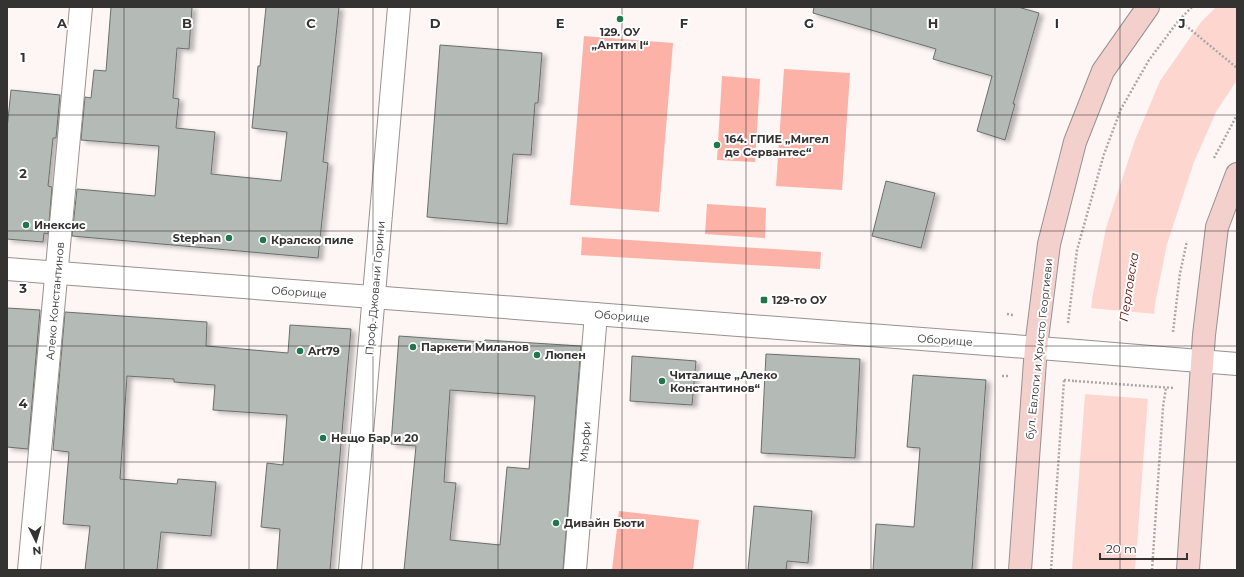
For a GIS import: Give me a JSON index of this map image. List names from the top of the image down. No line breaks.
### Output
{"streets":{"main road":["бул. Евлоги и Христо Георгиеви"],"street":["Проф. Джовани Горини","Оборище","Алеко Константинов","Мърфи"]},"crossings":[["Проф. Джовани Горини","Оборище"],["Оборище","Алеко Константинов"],["Оборище","бул. Евлоги и Христо Георгиеви"],["Оборище","Мърфи"]],"water":["Перловска"],"places":{"other":["129. ОУ „Антим I“","164. ГПИЕ „Мигел де Сервантес“","Инексис","Stephan","Кралско пиле","Паркети Миланов","Art79","Люпен","Читалище „Алеко Константинов“","Нещо Бар и 20","Дивайн Бюти"],"transit":["129-то ОУ"]},"scale_bar":"20 m","north":"bottom","grid":{"columns":["A","B","C","D","E","F","G","H","I","J"],"rows":["1","2","3","4"]}}
